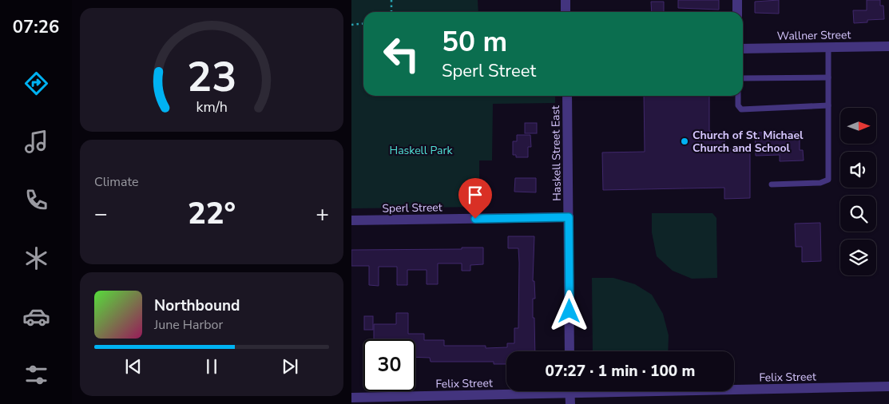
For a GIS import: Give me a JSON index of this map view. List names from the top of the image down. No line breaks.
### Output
{"streets":{"street":["Wallner Street","Haskell Street East","Sperl Street","Felix Street"]},"crossings":[["Haskell Street East","Sperl Street"]],"parks":["Haskell Park"],"places":["Church of St. Michael Church and School"],"north":"right","page":{"tabs":"07:26","turn":["50 m","Sperl Street"],"tile":"Climate","heat":["−","22°","+"],"song":["Northbound","June Harbor"],"limit":"30","trip":"07:27 · 1 min · 100 m","gauge":["23","km/h"]}}
